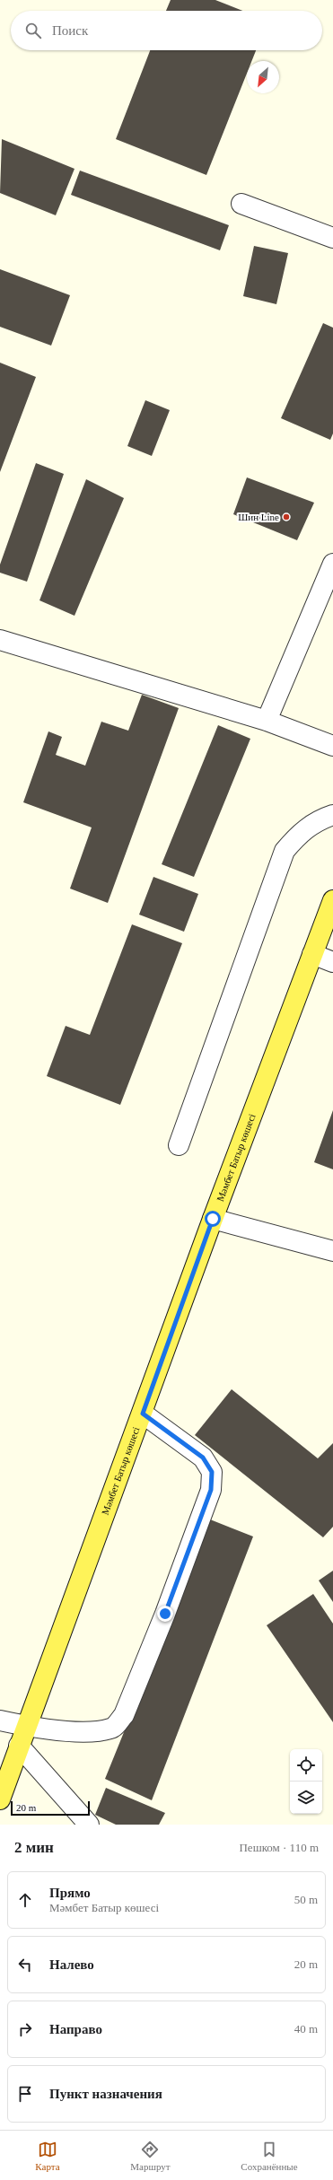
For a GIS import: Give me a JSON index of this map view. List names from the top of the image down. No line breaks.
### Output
{"streets":{"main road":["Мәмбет Батыр көшесі"]},"places":["Шин Line"],"scale_bar":"20 m","north":"bottom left","page":{"search":"Поиск","scale":"20 m","heading":["2 мин","Пешком · 110 m"],"list":[["Прямо","Мәмбет Батыр көшесі","50 m"],["Налево","20 m"],["Направо","40 m"],"Пункт назначения"],"nav":["Карта","Маршрут","Сохранённые"]}}
